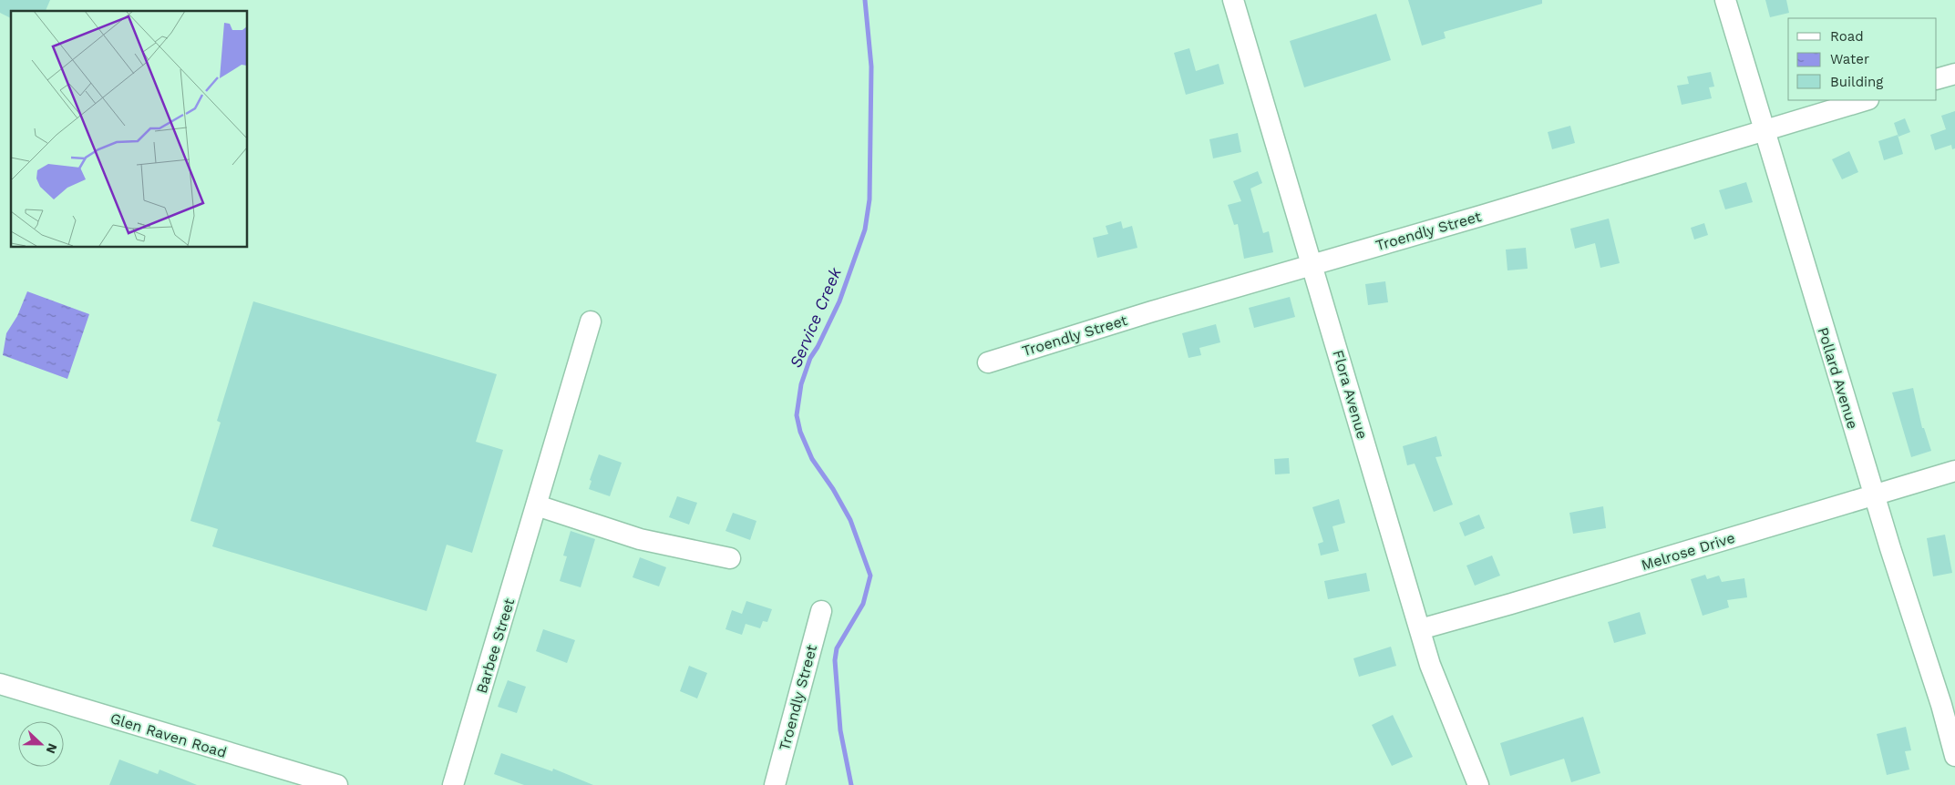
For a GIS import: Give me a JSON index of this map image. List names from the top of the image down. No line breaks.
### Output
{"streets":{"street":["Troendly Street","Pollard Avenue","Flora Avenue","Melrose Drive","Barbee Street","Glen Raven Road"]},"crossings":[["Troendly Street","Pollard Avenue"],["Troendly Street","Flora Avenue"],["Pollard Avenue","Melrose Drive"],["Flora Avenue","Melrose Drive"]],"water":["Service Creek"],"legend":["Road","Water","Building"],"north":"right"}
